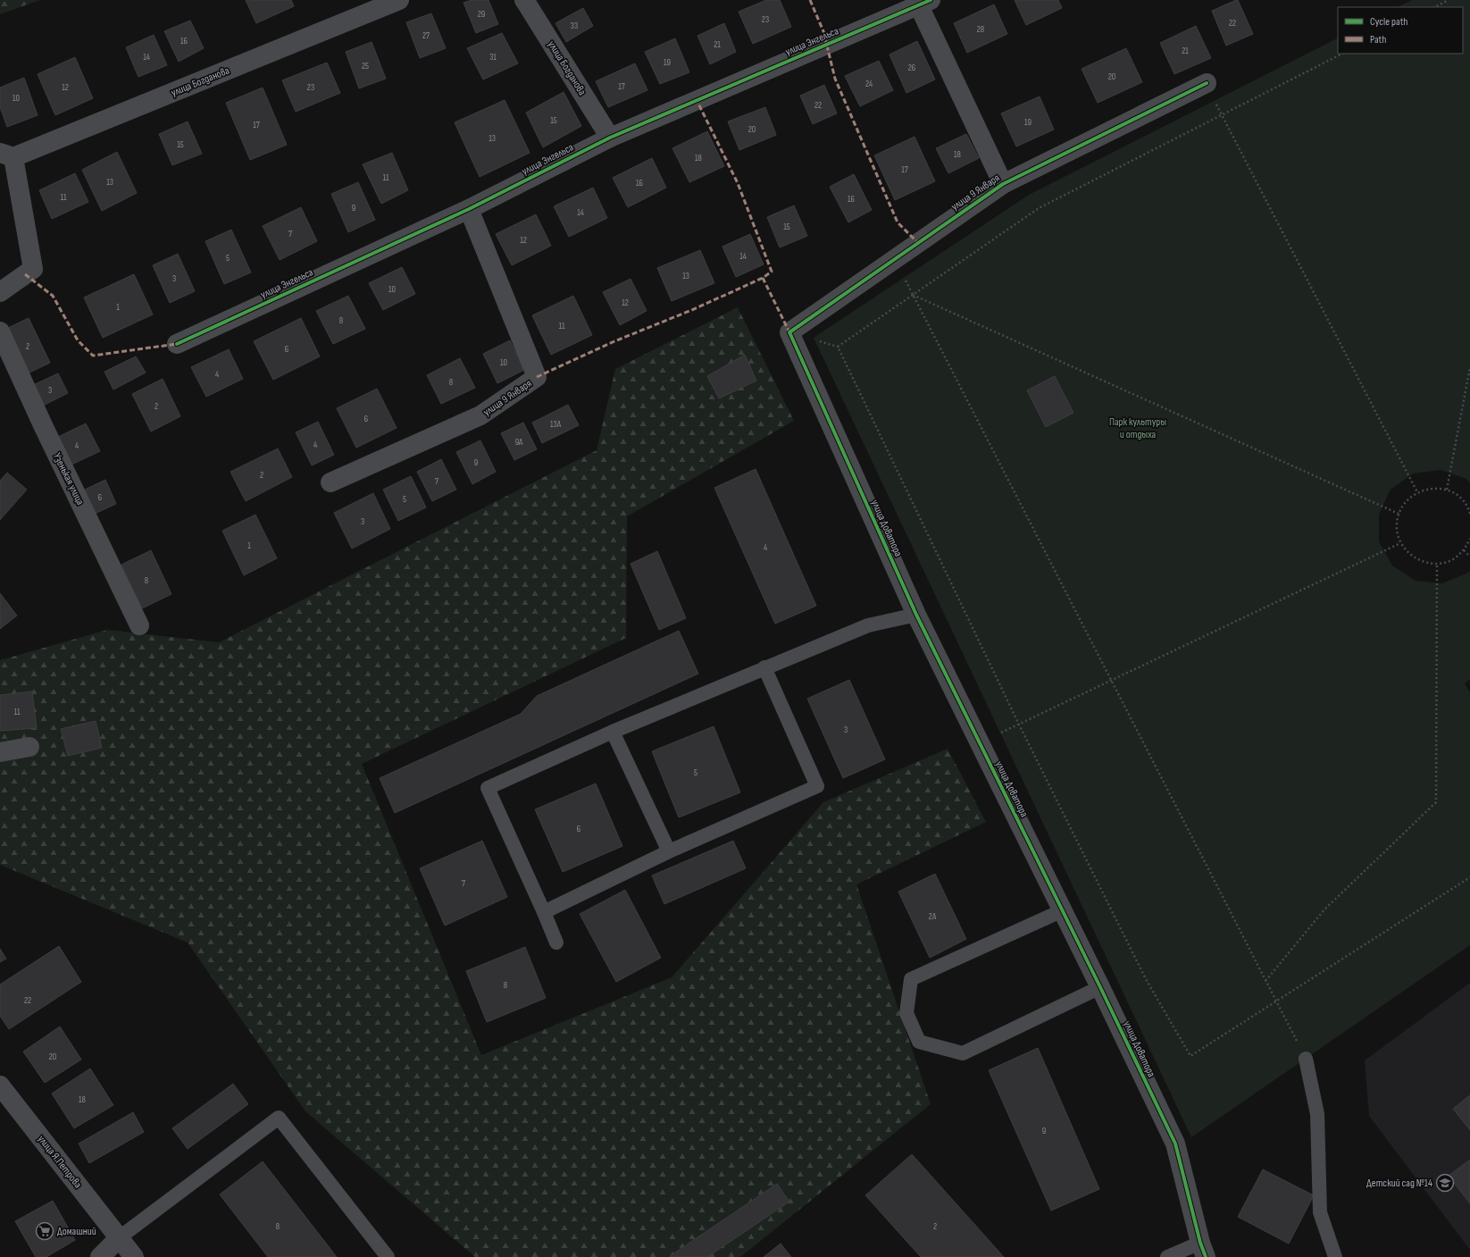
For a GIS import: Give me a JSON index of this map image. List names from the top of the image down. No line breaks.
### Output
{"streets":{"street":["улица Энгельса","улица Богданова","улица 9 Января","Узенькая улица","улица Доватора","улица Я.Петрова"]},"crossings":[["улица Энгельса","улица Богданова"],["улица Энгельса","улица 9 Января"],["улица 9 Января","улица Доватора"]],"parks":["Парк культуры и отдыха"],"places":{"school or university":["Детский сад №14"],"supermarket":["Домашний"]},"house_numbers":["29","23","22","33","28","27","16","21","21","14","31","19","25","26","20","24","17","12","23","10","22","15","19","17","20","13","15","18","18","17","11","13","16","11","16","9","14","15","7","12","14","5","13","3","10","12","1","8","11","2","6","10","4","8","3","2","6","13А","9А","4","4","9","2","7","6","5","3","1","4","8","11","3","5","6","7","2А","8","22","20","18","9","8","2"],"legend":["Cycle path","Path"]}
